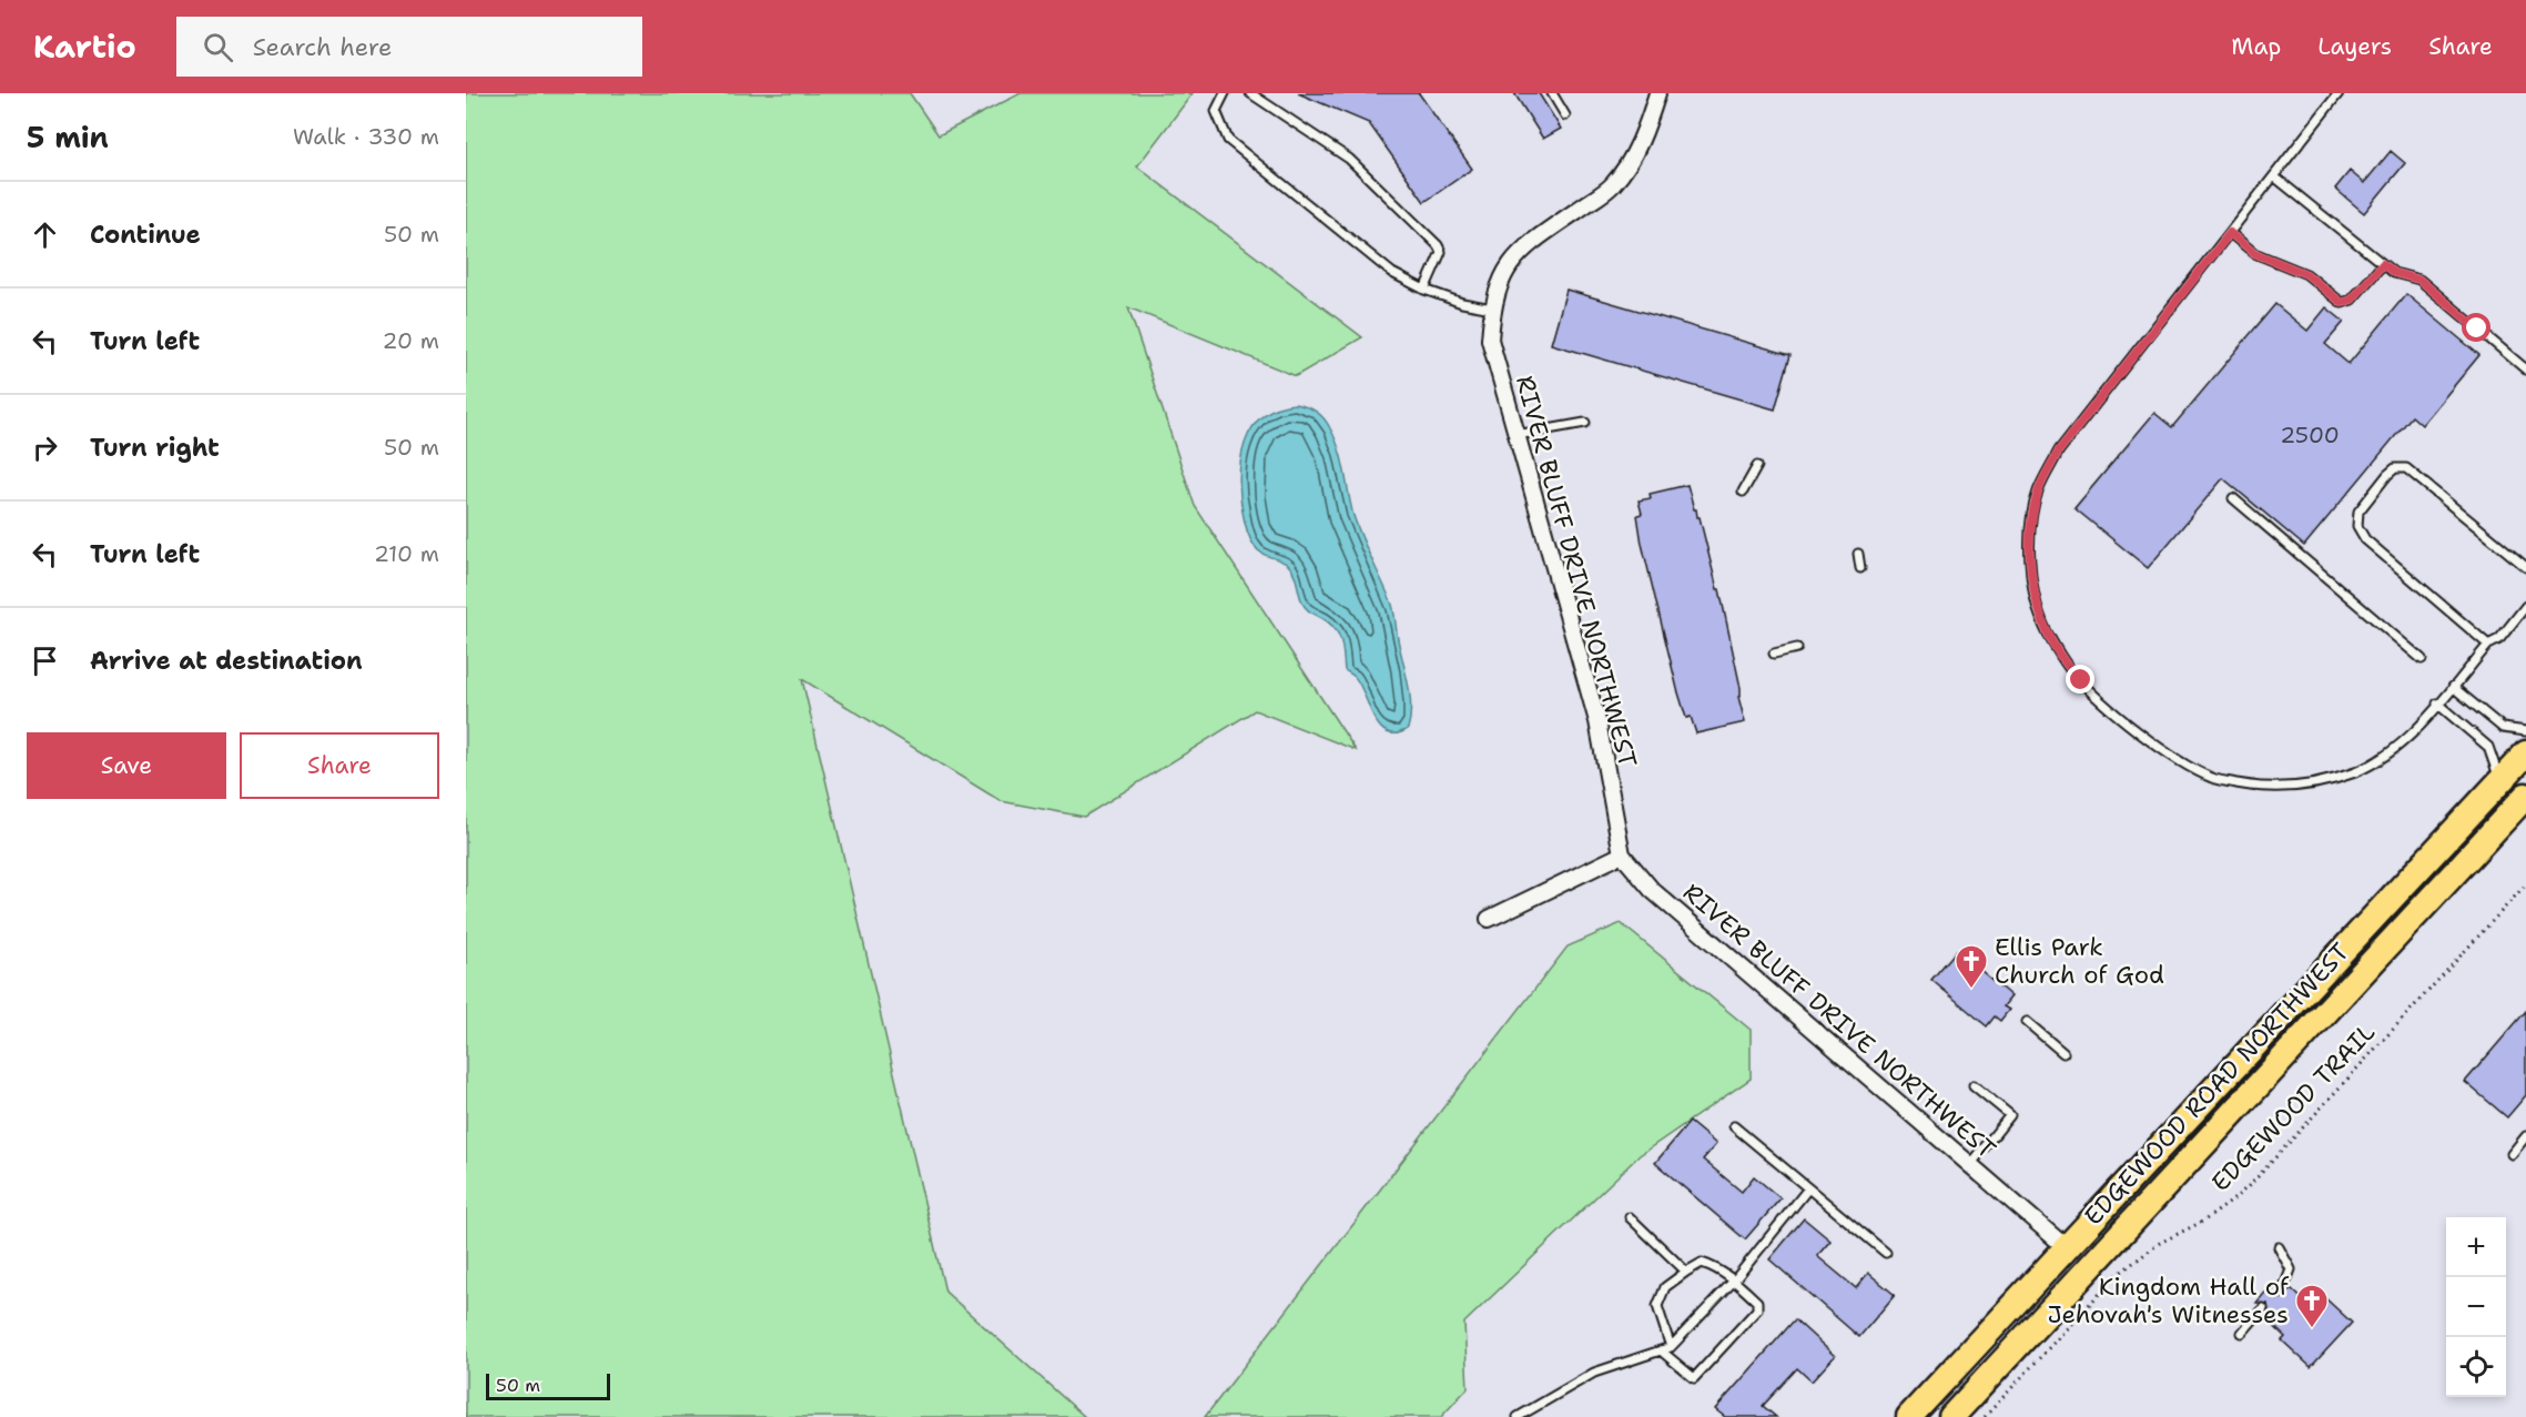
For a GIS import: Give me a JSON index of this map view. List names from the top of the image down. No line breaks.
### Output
{"streets":{"main road":["EDGEWOOD ROAD NORTHWEST"],"street":["RIVER BLUFF DRIVE NORTHWEST"],"path":["EDGEWOOD TRAIL"]},"crossings":[["RIVER BLUFF DRIVE NORTHWEST","EDGEWOOD ROAD NORTHWEST"]],"places":{"church":["Ellis Park Church of God","Kingdom Hall of Jehovah's Witnesses"]},"house_numbers":["2500"],"scale_bar":"50 m","page":{"header":"Kartio","search":"Search here","nav":["Map","Layers","Share"],"heading":["5 min","Walk · 330 m"],"list":[["Continue","50 m"],["Turn left","20 m"],["Turn right","50 m"],["Turn left","210 m"],"Arrive at destination"],"buttons":["Save","Share"],"map_buttons":["+","−"],"scale":"50 m"}}
